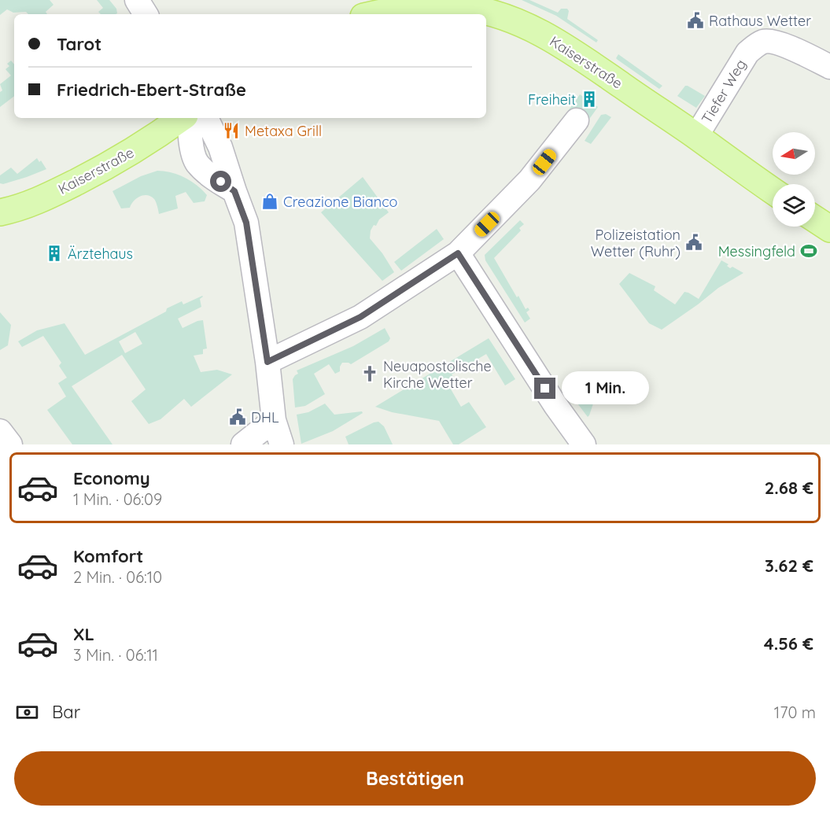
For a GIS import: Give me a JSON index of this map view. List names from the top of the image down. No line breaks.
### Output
{"streets":{"main road":["Kaiserstraße"],"street":["Tiefer Weg"]},"crossings":[["Kaiserstraße","Tiefer Weg"]],"places":{"public building":["Rathaus Wetter","Polizeistation Wetter (Ruhr)","DHL"],"building":["Freiheit","Ärztehaus"],"restaurant":["Metaxa Grill"],"shop":["Creazione Bianco"],"sports":["Messingfeld"],"church":["Neuapostolische Kirche Wetter"]},"north":"left","page":{"banner":["Tarot","Friedrich-Ebert-Straße"],"bubble":"1 Min.","list":[{"name":"Economy","note":"1 Min. · 06:09","value":"2.68 €"},{"name":"Komfort","note":"2 Min. · 06:10","value":"3.62 €"},{"name":"XL","note":"3 Min. · 06:11","value":"4.56 €"}],"pay":["Bar","170 m"],"buttons":"Bestätigen"}}
